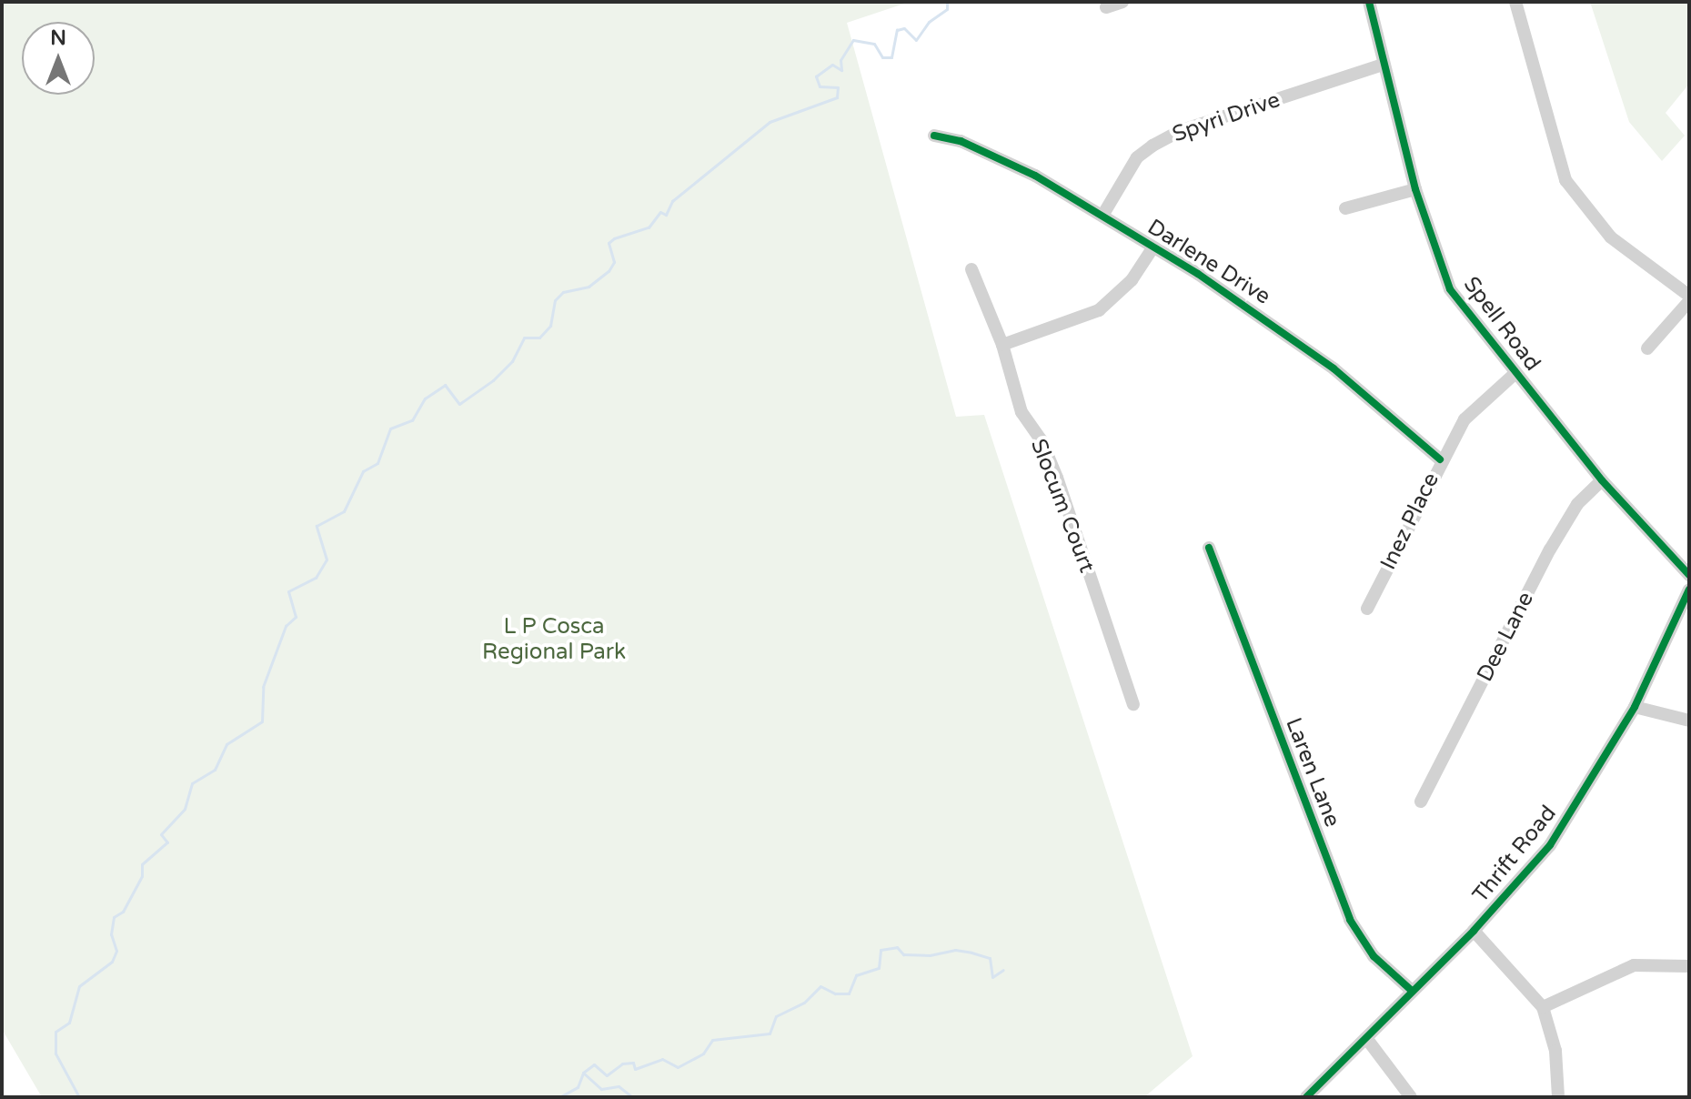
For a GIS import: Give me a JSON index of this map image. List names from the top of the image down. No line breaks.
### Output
{"streets":{"street":["Spyri Drive","Darlene Drive","Spell Road","Slocum Court","Inez Place","Dee Lane","Laren Lane","Thrift Road"]},"crossings":[["Spyri Drive","Darlene Drive"],["Spyri Drive","Spell Road"],["Darlene Drive","Inez Place"],["Spell Road","Inez Place"],["Spell Road","Dee Lane"],["Laren Lane","Thrift Road"]],"parks":["L P Cosca Regional Park"],"north":"top"}
